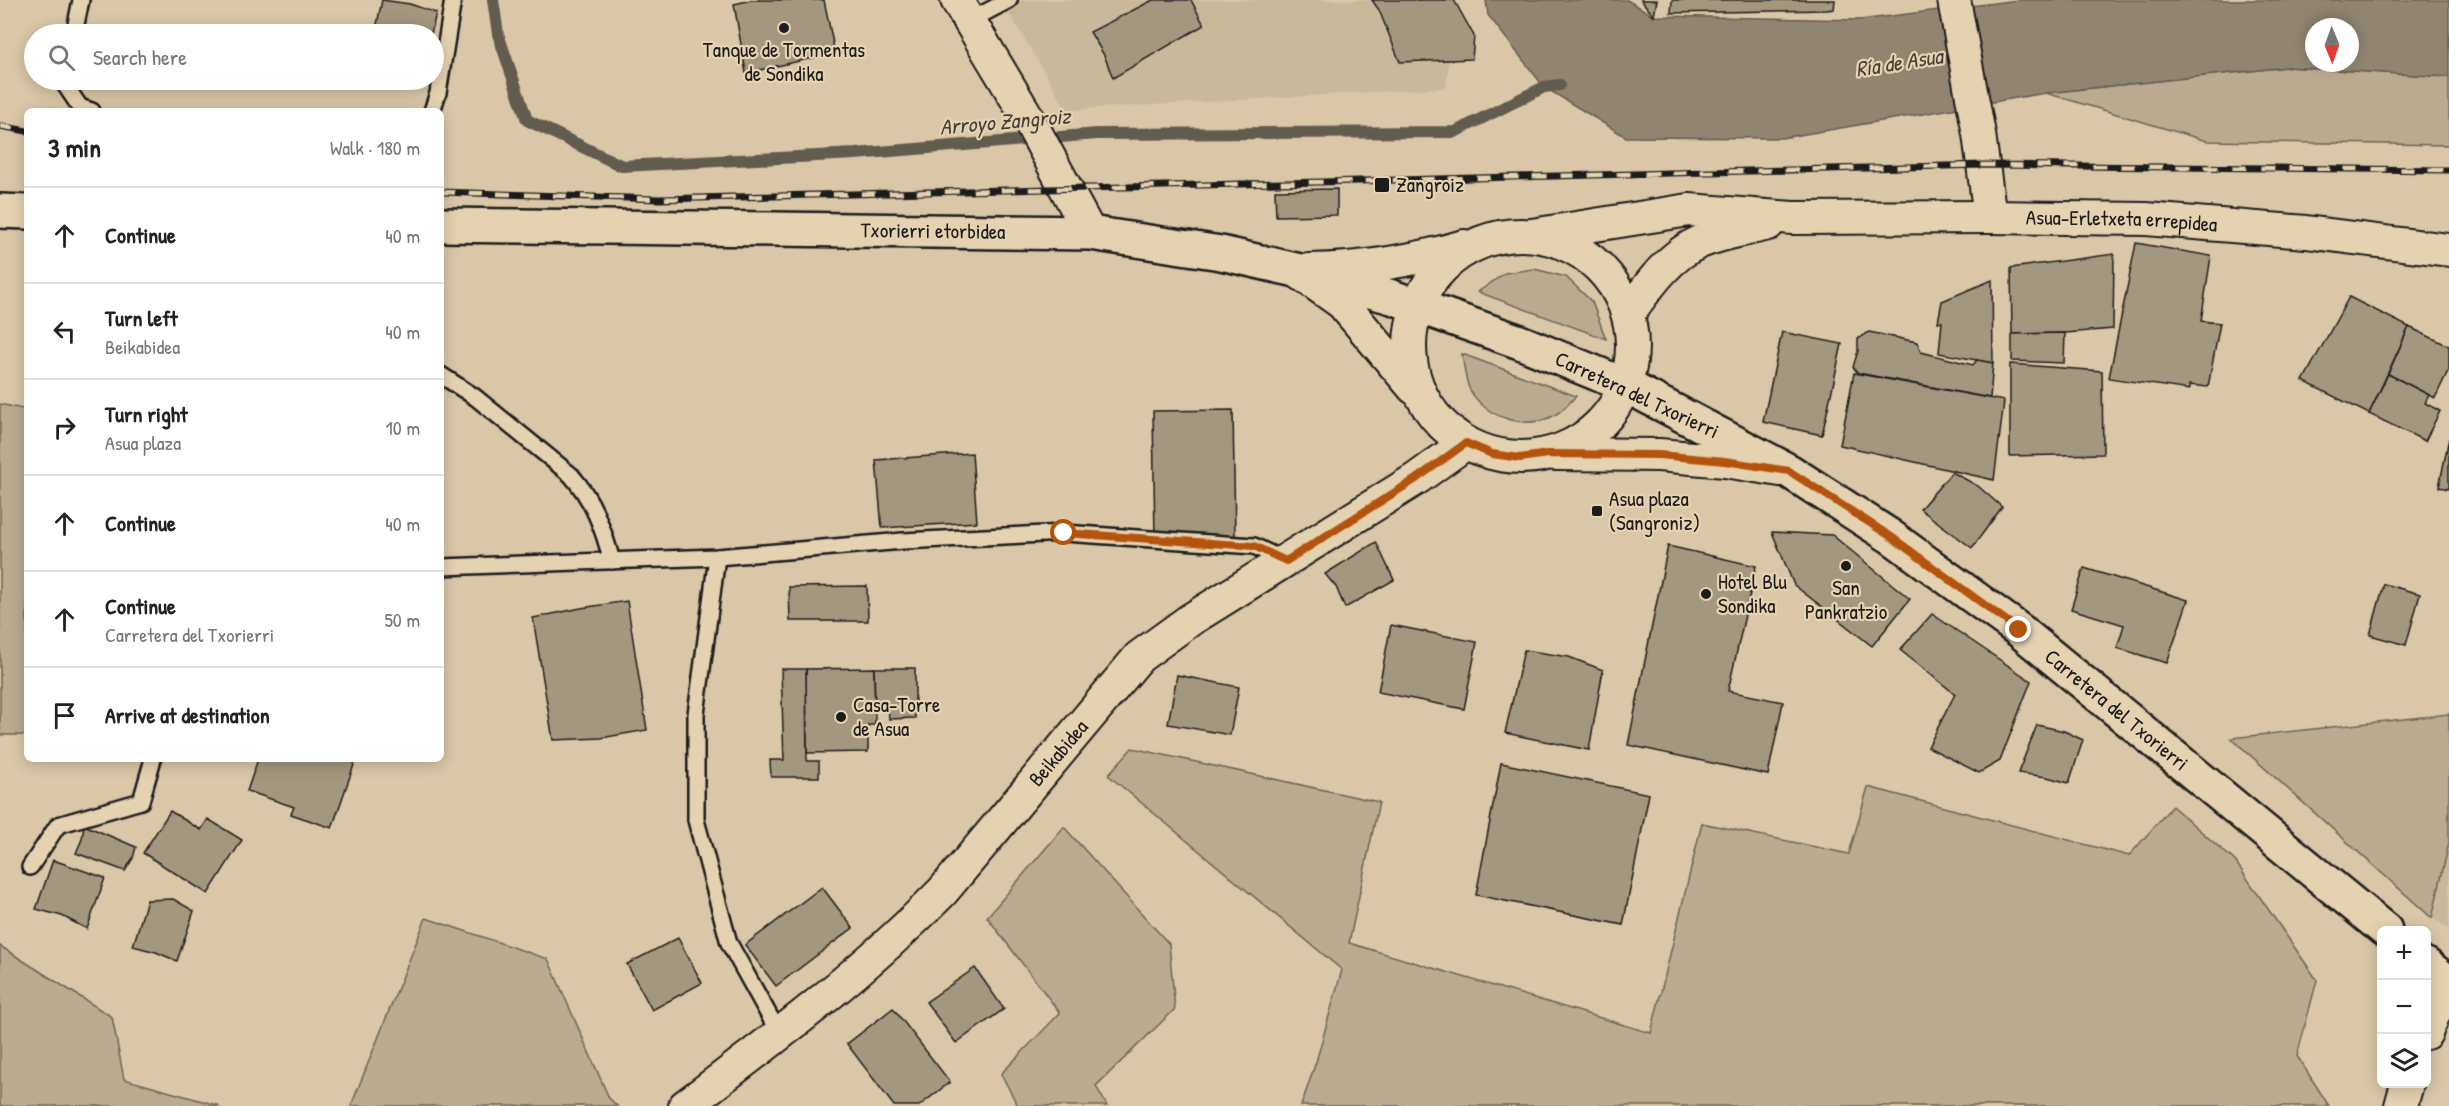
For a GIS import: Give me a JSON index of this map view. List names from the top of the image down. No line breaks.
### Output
{"streets":{"street":["Asua-Erletxeta errepidea","Txorierri etorbidea","Carretera del Txorierri","Beikabidea"]},"crossings":[["Txorierri etorbidea","Carretera del Txorierri"]],"water":["Ría de Asua","Arroyo Zangroiz"],"places":{"other":["Tanque de Tormentas de Sondika","San Pankratzio","Hotel Blu Sondika","Casa-Torre de Asua"],"transit":["Zangroiz","Asua plaza (Sangroniz)"]},"north":"bottom","page":{"search":"Search here","heading":["3 min","Walk · 180 m"],"list":[["Continue","40 m"],["Turn left","Beikabidea","40 m"],["Turn right","Asua plaza","10 m"],["Continue","40 m"],["Continue","Carretera del Txorierri","50 m"],"Arrive at destination"],"map_buttons":["+","−"]}}
